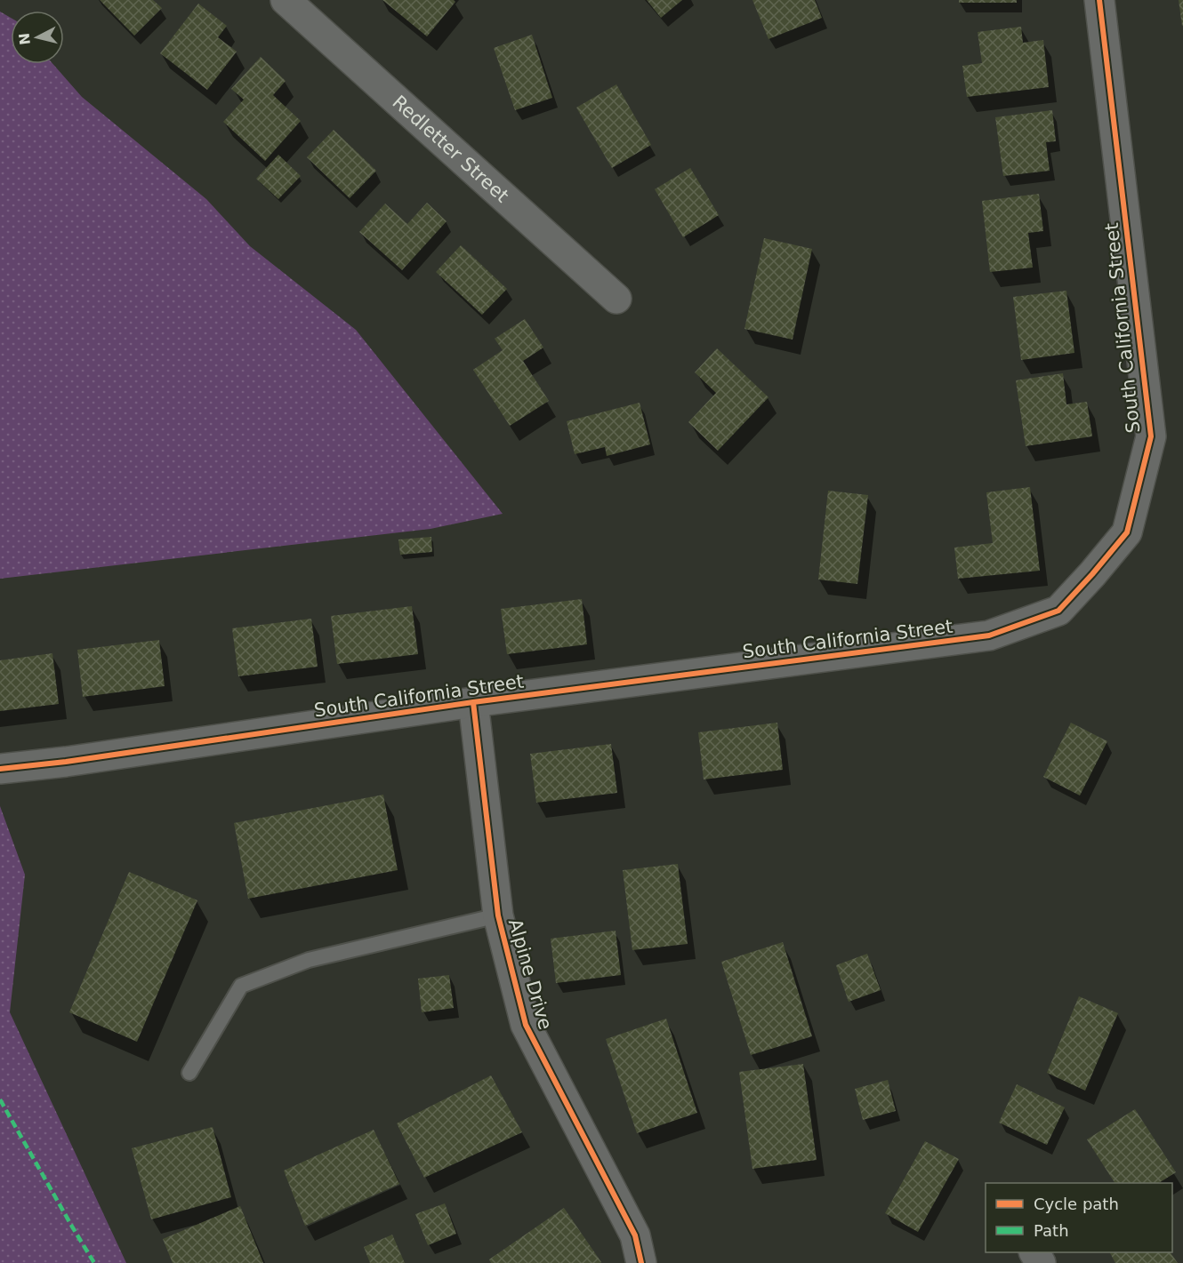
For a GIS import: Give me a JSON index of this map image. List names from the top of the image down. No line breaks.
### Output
{"streets":{"street":["Redletter Street","South California Street","Alpine Drive"]},"crossings":[["South California Street","Alpine Drive"]],"legend":["Cycle path","Path"],"north":"left"}
